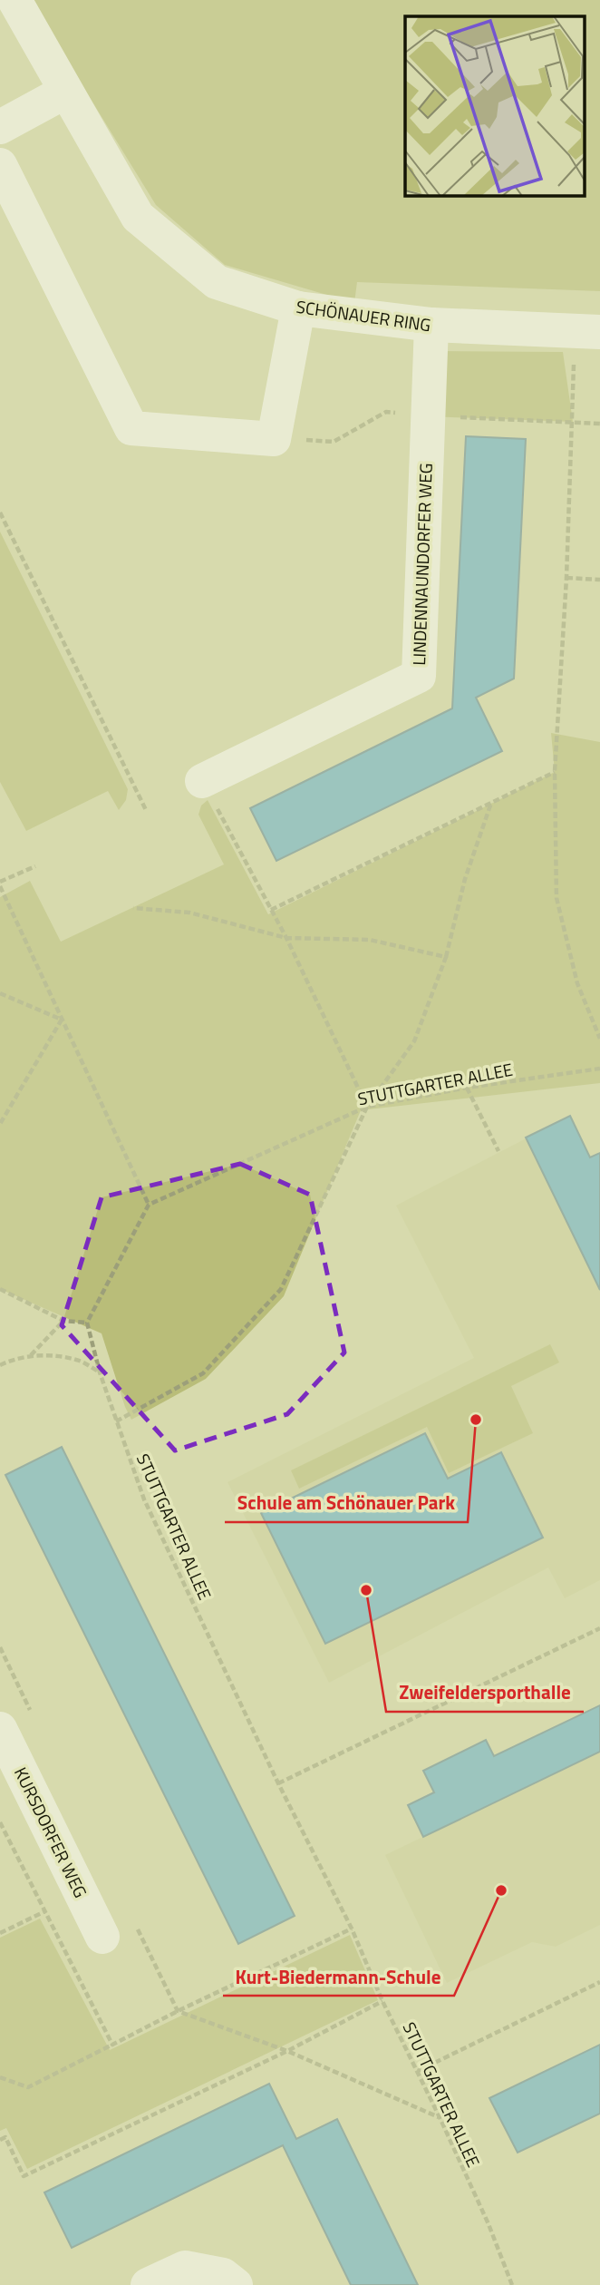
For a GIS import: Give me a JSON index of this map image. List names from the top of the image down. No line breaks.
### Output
{"streets":{"street":["SCHÖNAUER RING","LINDENNAUNDORFER WEG","KURSDORFER WEG"],"path":["STUTTGARTER ALLEE"]},"crossings":[["SCHÖNAUER RING","LINDENNAUNDORFER WEG"]],"places":["Schule am Schönauer Park","Zweifeldersporthalle","Kurt-Biedermann-Schule"]}
